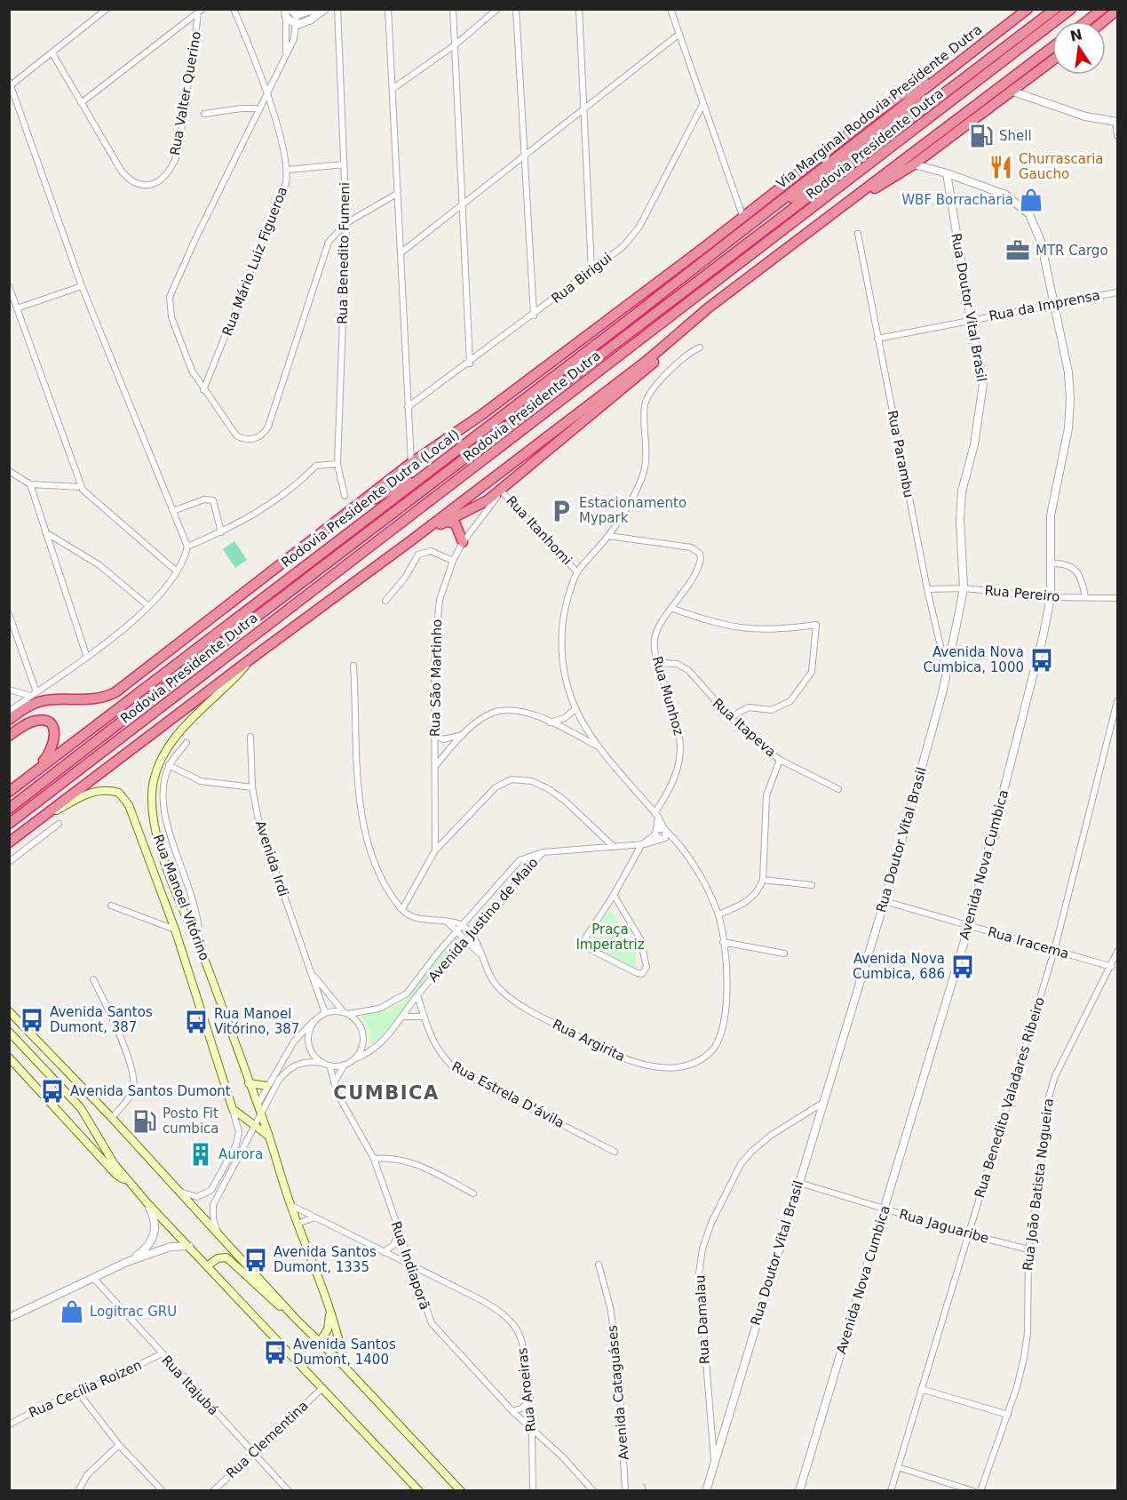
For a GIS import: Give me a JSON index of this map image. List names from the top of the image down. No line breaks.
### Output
{"streets":{"highway":["Via Marginal Rodovia Presidente Dutra","Rodovia Presidente Dutra","Rodovia Presidente Dutra (Local)"],"main road":["Rua Manoel Vitórino"],"street":["Rua Valter Querino","Rua Benedito Fumeni","Rua Mário Luiz Figueroa","Rua Birigui","Rua da Imprensa","Rua Doutor Vital Brasil","Rua Parambu","Rua Itanhomi","Rua Pereiro","Rua São Martinho","Rua Munhoz","Rua Itapeva","Avenida Irdi","Avenida Nova Cumbica","Avenida Justino de Maio","Rua Iracema","Rua Argirita","Rua Estrela D'ávila","Rua Benedito Valadares Ribeiro","Rua João Batista Nogueira","Rua Jaguaribe","Rua Indiaporã","Rua Damalau","Rua Itajubá","Rua Cecília Roizen","Rua Aroeiras","Avenida Cataguáses","Rua Clementina"]},"crossings":[["Via Marginal Rodovia Presidente Dutra","Rodovia Presidente Dutra (Local)"],["Rua da Imprensa","Rua Doutor Vital Brasil"],["Rua da Imprensa","Rua Parambu"],["Rua da Imprensa","Avenida Nova Cumbica"],["Rua Doutor Vital Brasil","Rua Parambu"],["Rua Doutor Vital Brasil","Rua Pereiro"],["Rua Doutor Vital Brasil","Avenida Nova Cumbica"],["Rua Doutor Vital Brasil","Rua Iracema"],["Rua Doutor Vital Brasil","Rua Jaguaribe"],["Rua Doutor Vital Brasil","Rua Damalau"],["Rua Parambu","Rua Pereiro"],["Rua Itanhomi","Rua São Martinho"],["Rua Pereiro","Avenida Nova Cumbica"],["Rua Munhoz","Rua Itapeva"],["Avenida Irdi","Avenida Justino de Maio"],["Avenida Irdi","Rua Indiaporã"],["Avenida Nova Cumbica","Rua Iracema"],["Avenida Nova Cumbica","Rua Jaguaribe"],["Rua Manoel Vitórino","Rua Aroeiras"],["Avenida Justino de Maio","Rua Argirita"],["Avenida Justino de Maio","Rua Estrela D'ávila"],["Avenida Justino de Maio","Rua Indiaporã"],["Rua Iracema","Rua Benedito Valadares Ribeiro"],["Rua Iracema","Rua João Batista Nogueira"],["Rua Benedito Valadares Ribeiro","Rua Jaguaribe"],["Rua João Batista Nogueira","Rua Jaguaribe"],["Rua Indiaporã","Rua Aroeiras"],["Rua Itajubá","Rua Cecília Roizen"],["Rua Itajubá","Rua Clementina"]],"districts":["CUMBICA"],"parks":["Praça Imperatriz"],"places":{"fuel station":["Shell","Posto Fit cumbica"],"restaurant":["Churrascaria Gaucho"],"shop":["WBF Borracharia","Logitrac GRU"],"office":["MTR Cargo"],"parking":["Estacionamento Mypark"],"bus stop":["Avenida Nova Cumbica, 1000","Avenida Nova Cumbica, 686","Avenida Santos Dumont, 387","Rua Manoel Vitórino, 387","Avenida Santos Dumont","Avenida Santos Dumont, 1335","Avenida Santos Dumont, 1400"],"building":["Aurora"]},"north":"top"}
